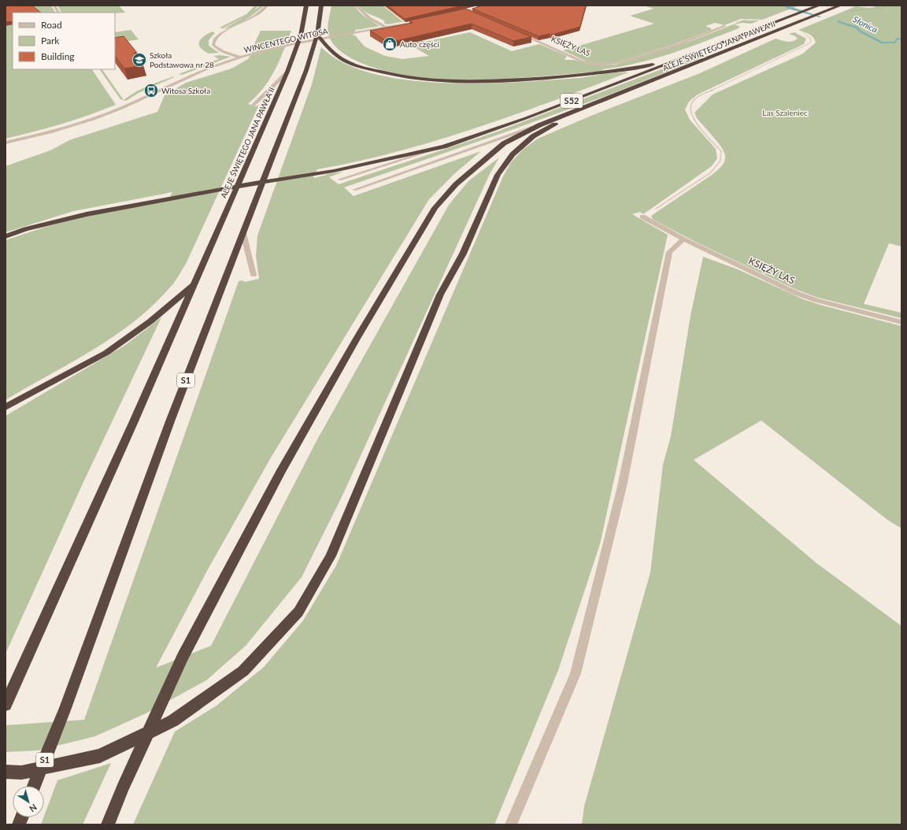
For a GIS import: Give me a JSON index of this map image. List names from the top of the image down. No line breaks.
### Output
{"streets":{"highway":["ALEJE ŚWIĘTEGO JANA PAWŁA II","S52","S1"],"street":["WINCENTEGO WITOSA","KSIĘŻY LAS"]},"crossings":[["ALEJE ŚWIĘTEGO JANA PAWŁA II","S52"]],"water":["Słonica"],"parks":["Las Szaleniec"],"places":{"shop":["Auto części"],"school or university":["Szkoła Podstawowa nr 28"],"bus stop":["Witosa Szkoła"]},"legend":["Road","Park","Building"],"north":"bottom right"}
